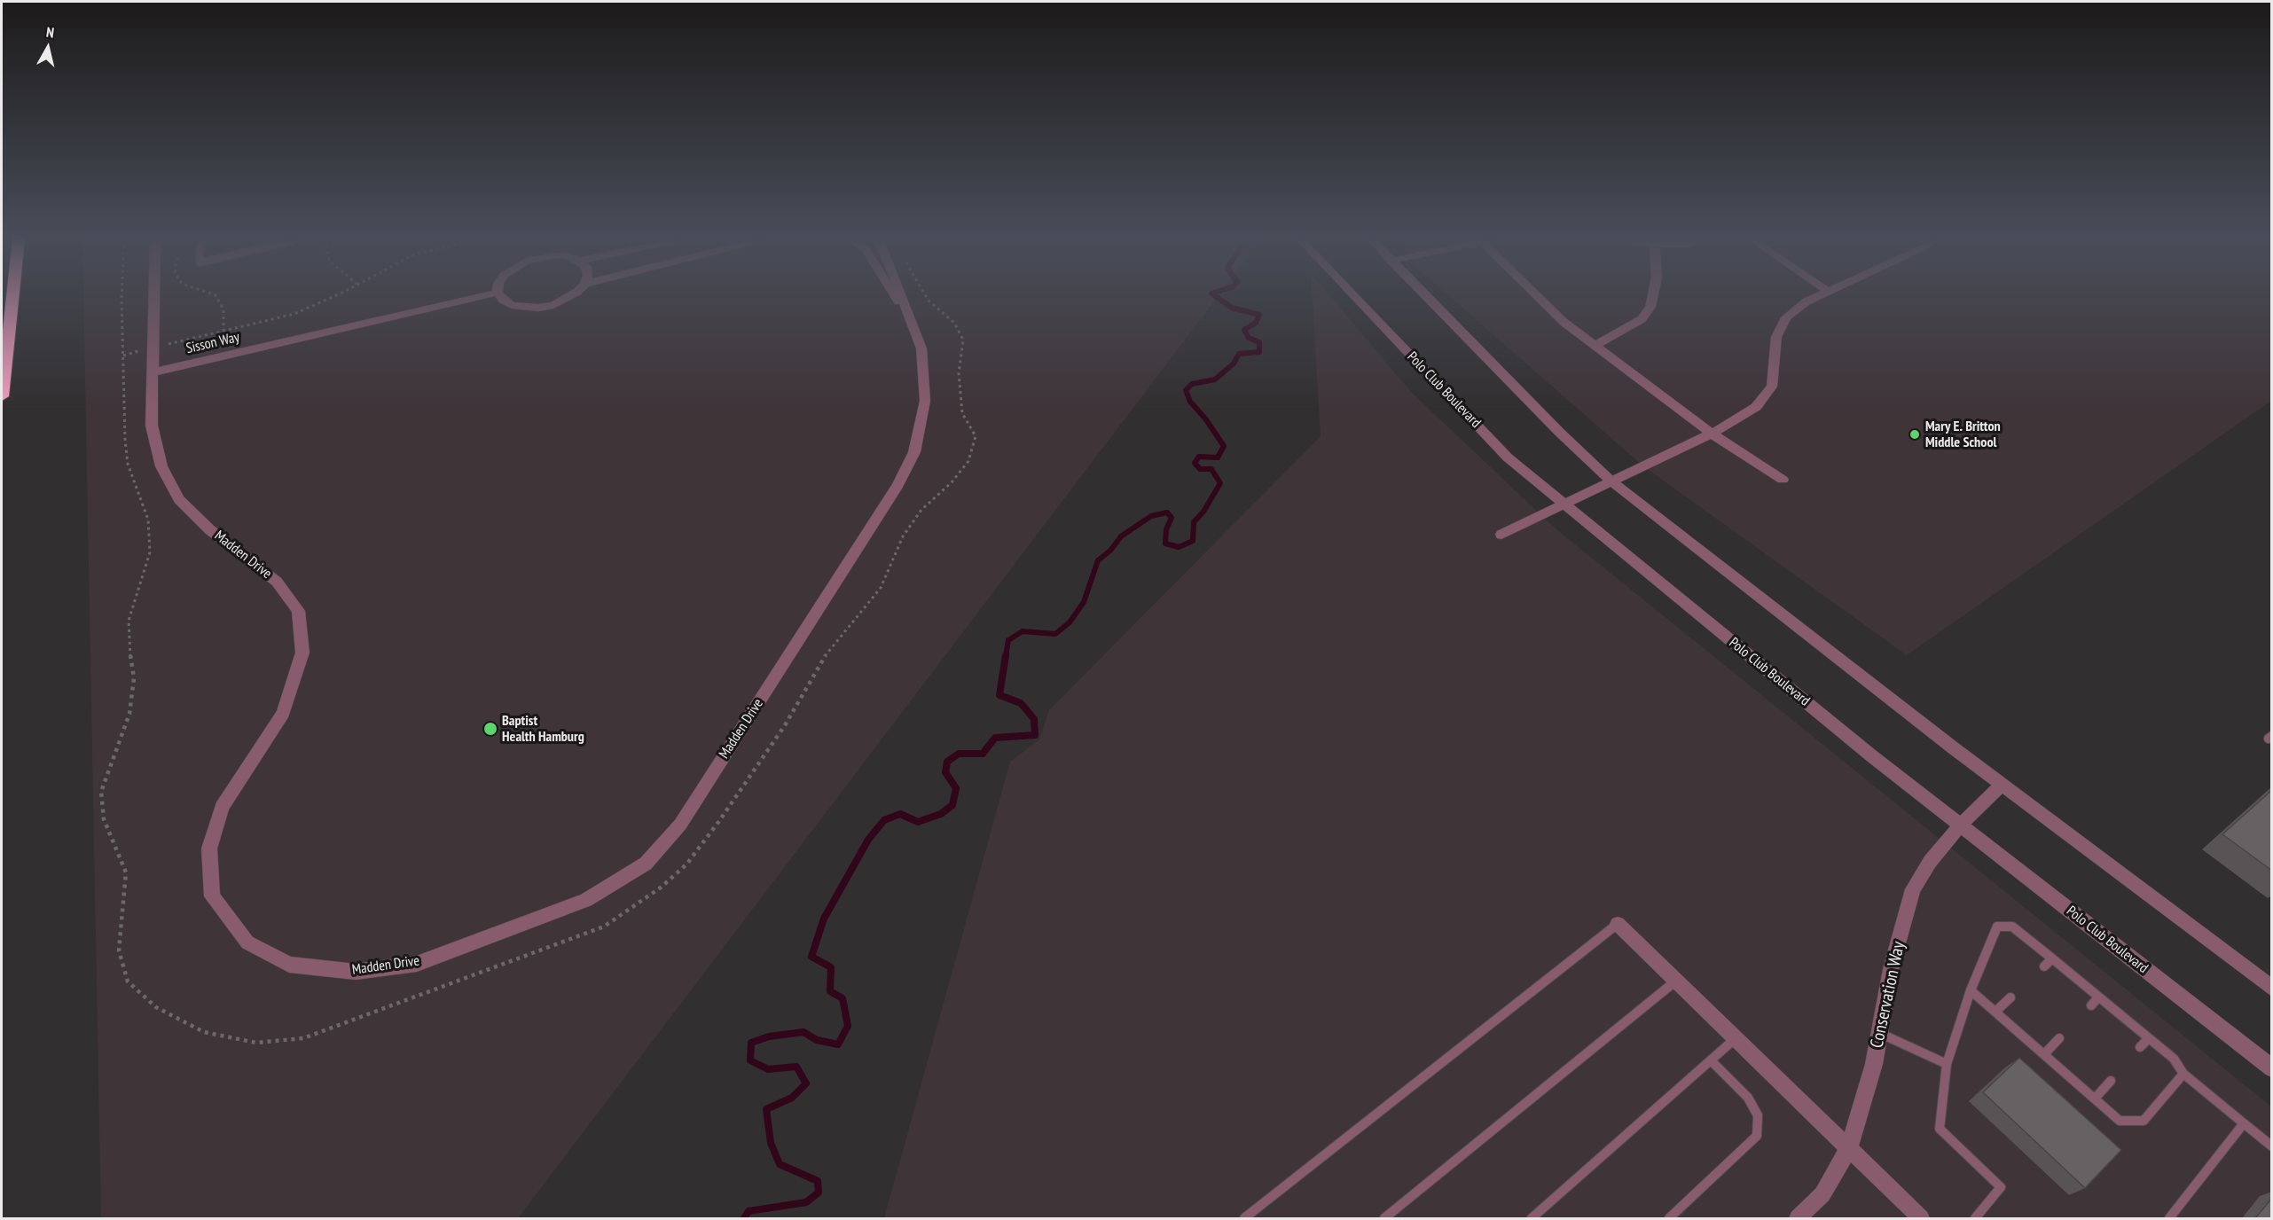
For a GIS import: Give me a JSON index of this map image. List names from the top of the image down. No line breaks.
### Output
{"streets":{"street":["Sisson Way","Polo Club Boulevard","Madden Drive","Conservation Way"]},"crossings":[["Sisson Way","Madden Drive"],["Polo Club Boulevard","Conservation Way"]],"places":["Mary E. Britton Middle School","Baptist Health Hamburg"],"north":"top"}
